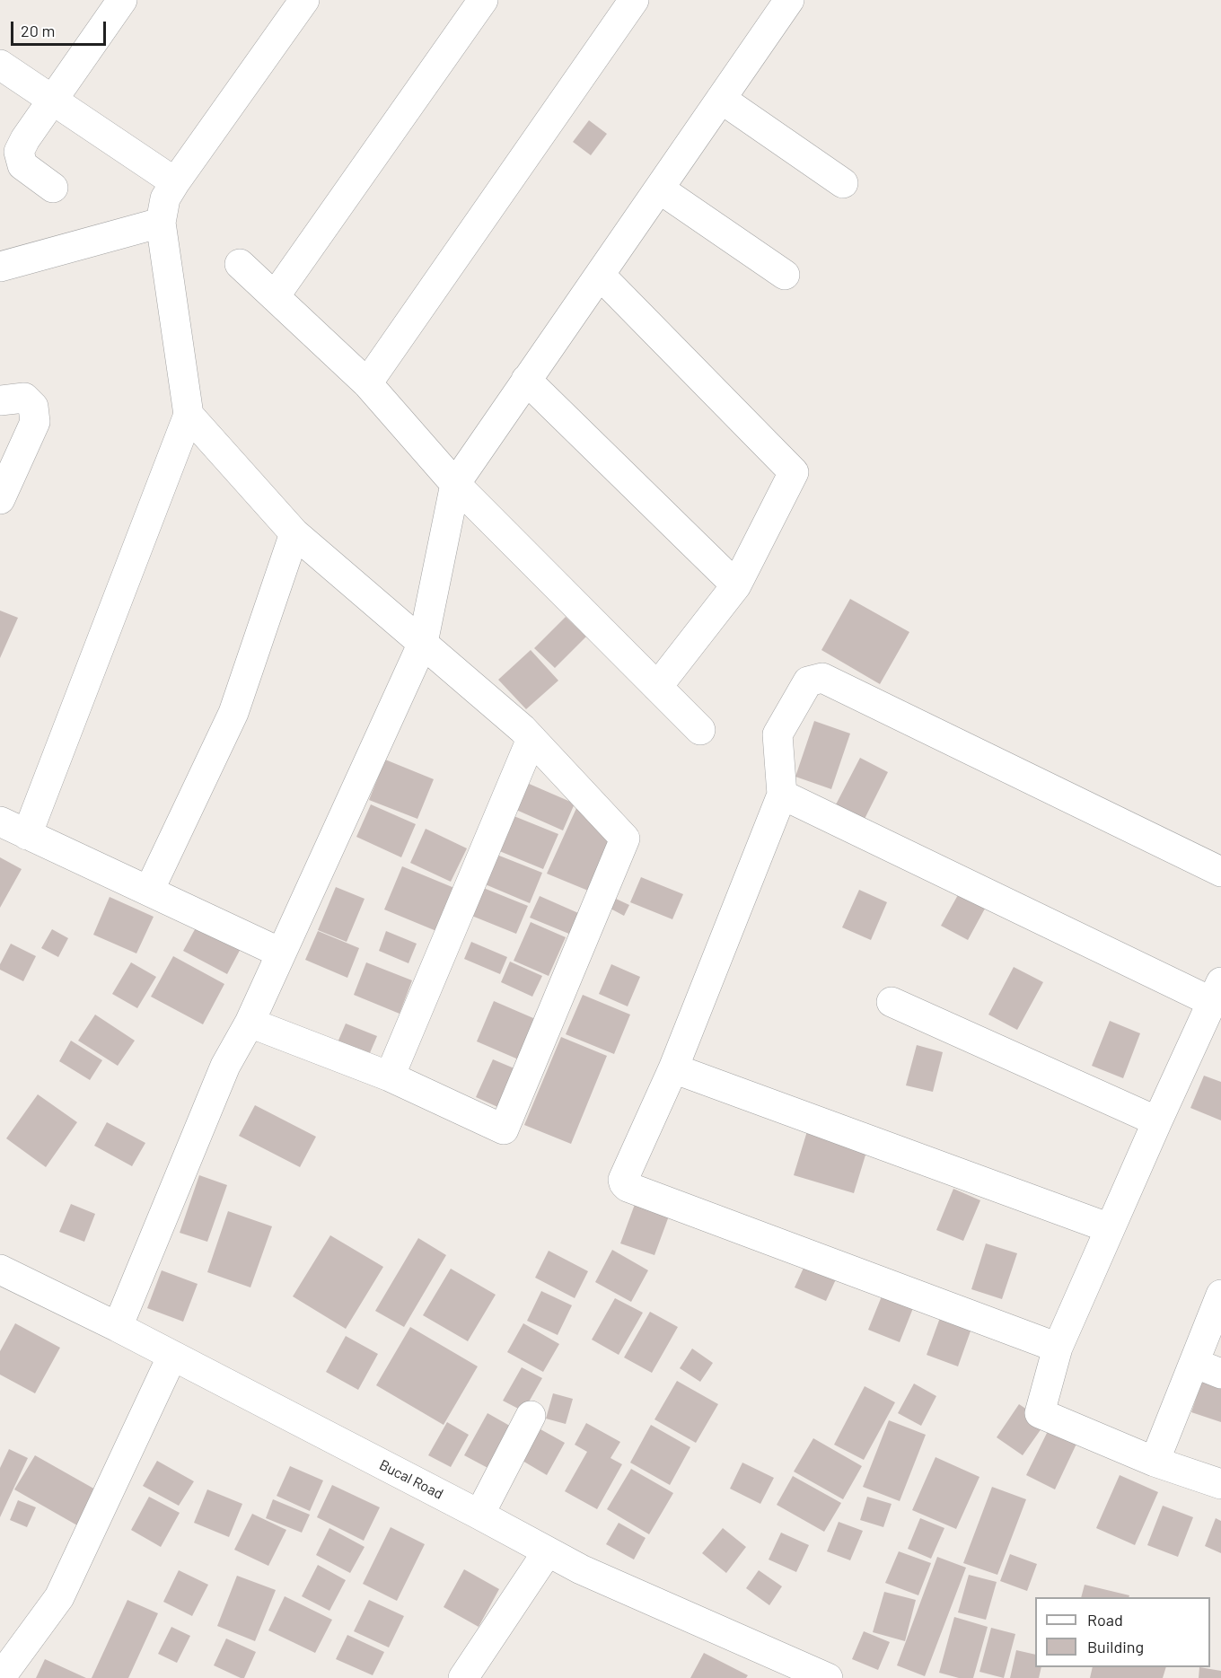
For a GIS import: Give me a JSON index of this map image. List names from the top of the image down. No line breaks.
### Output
{"streets":{"street":["Bucal Road"]},"legend":["Road","Building"],"scale_bar":"20 m"}
